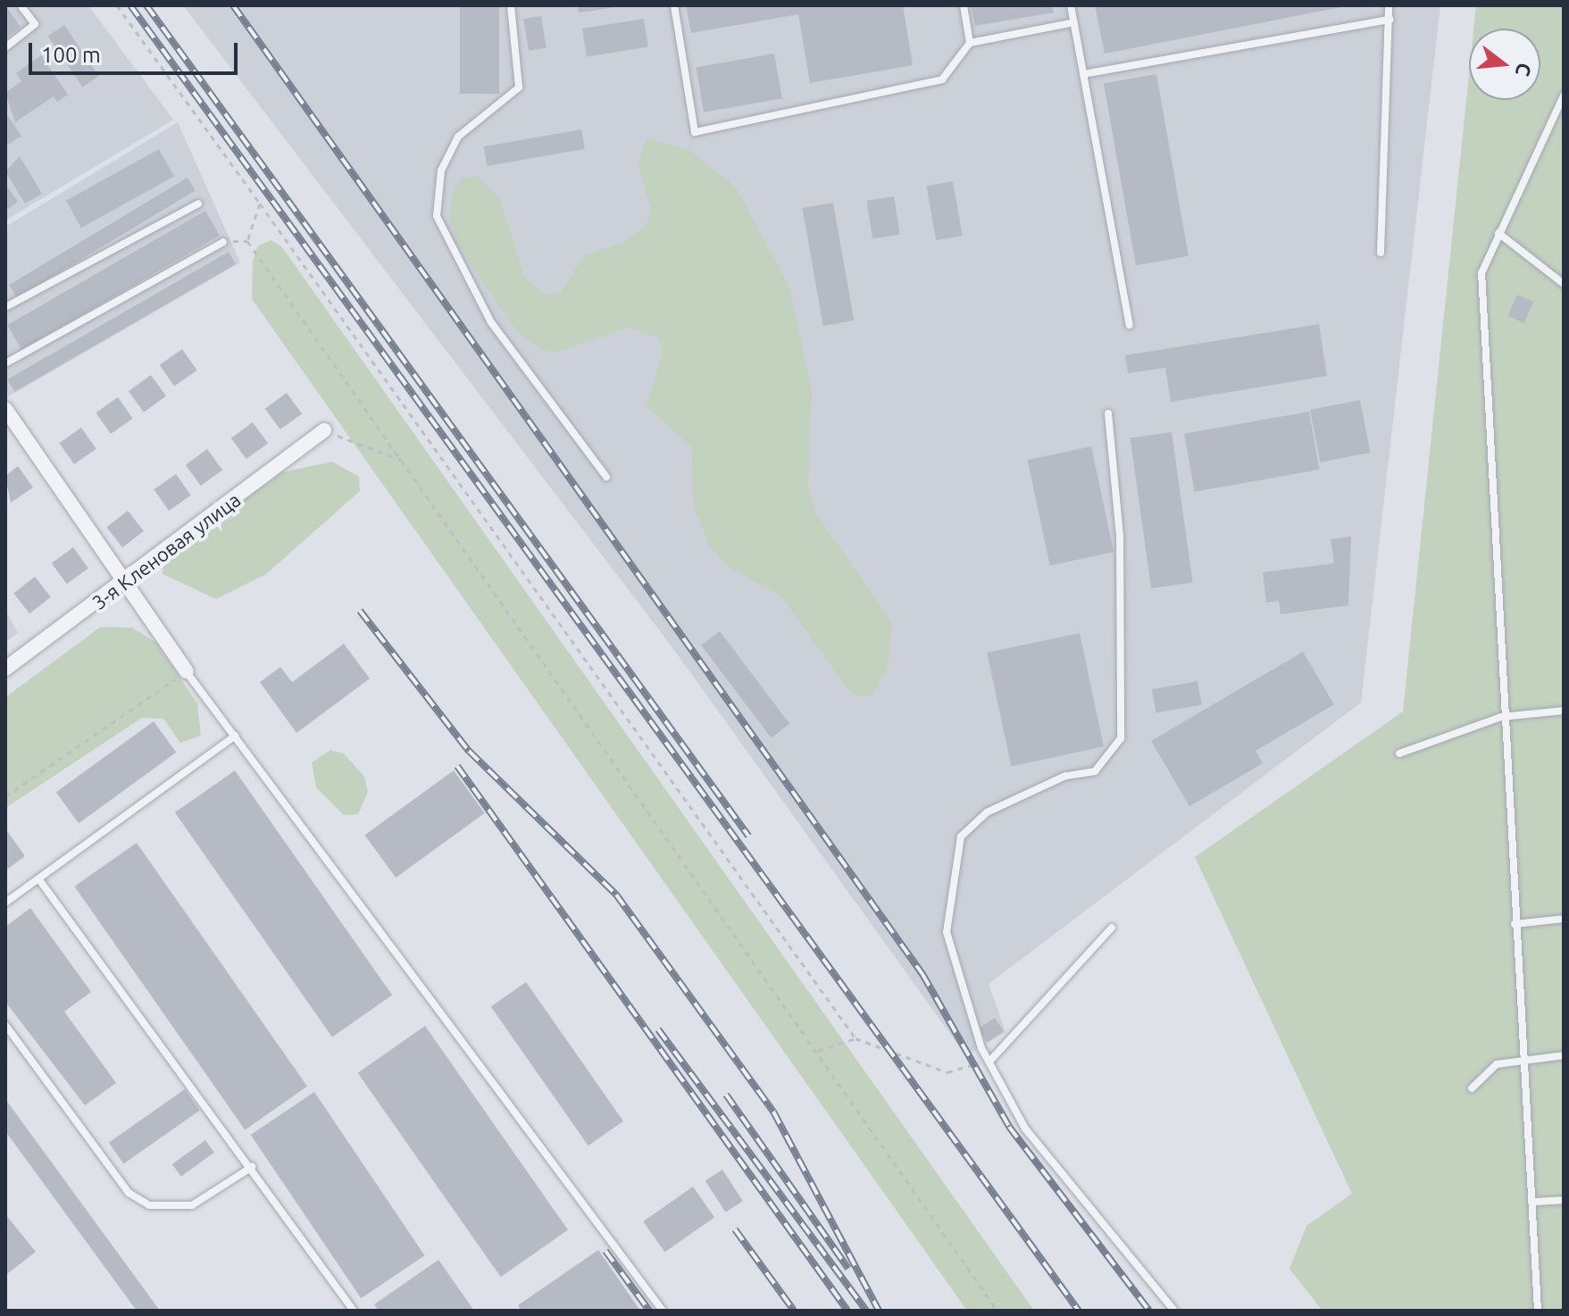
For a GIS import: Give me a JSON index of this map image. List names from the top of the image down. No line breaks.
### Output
{"streets":{"street":["3-я Кленовая улица"]},"scale_bar":"100 m","north":"right"}
